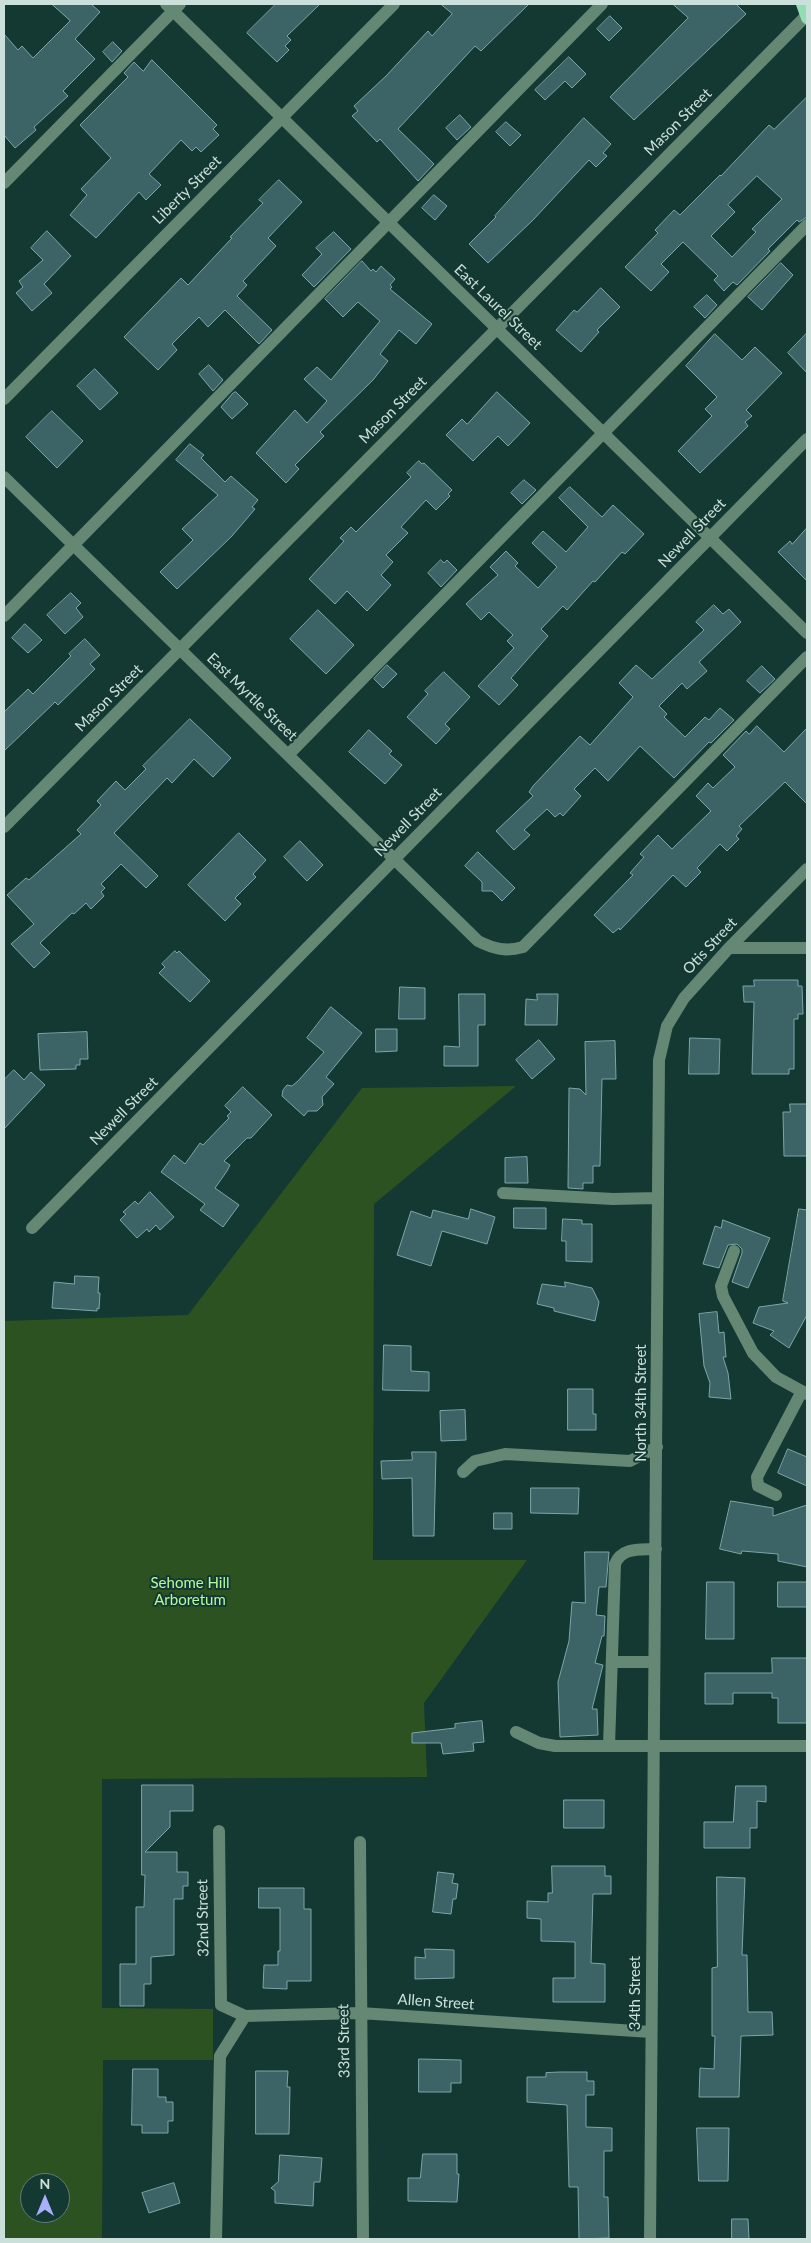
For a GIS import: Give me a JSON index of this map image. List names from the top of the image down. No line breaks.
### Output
{"streets":{"street":["Mason Street","Liberty Street","East Laurel Street","Newell Street","East Myrtle Street","Otis Street","North 34th Street","32nd Street","34th Street","Allen Street","33rd Street"]},"crossings":[["Mason Street","East Laurel Street"],["Mason Street","East Myrtle Street"],["Liberty Street","East Laurel Street"],["East Laurel Street","Newell Street"],["Newell Street","East Myrtle Street"],["Otis Street","North 34th Street"],["North 34th Street","34th Street"],["32nd Street","Allen Street"],["34th Street","Allen Street"],["Allen Street","33rd Street"]],"parks":["Sehome Hill Arboretum"],"north":"top"}
